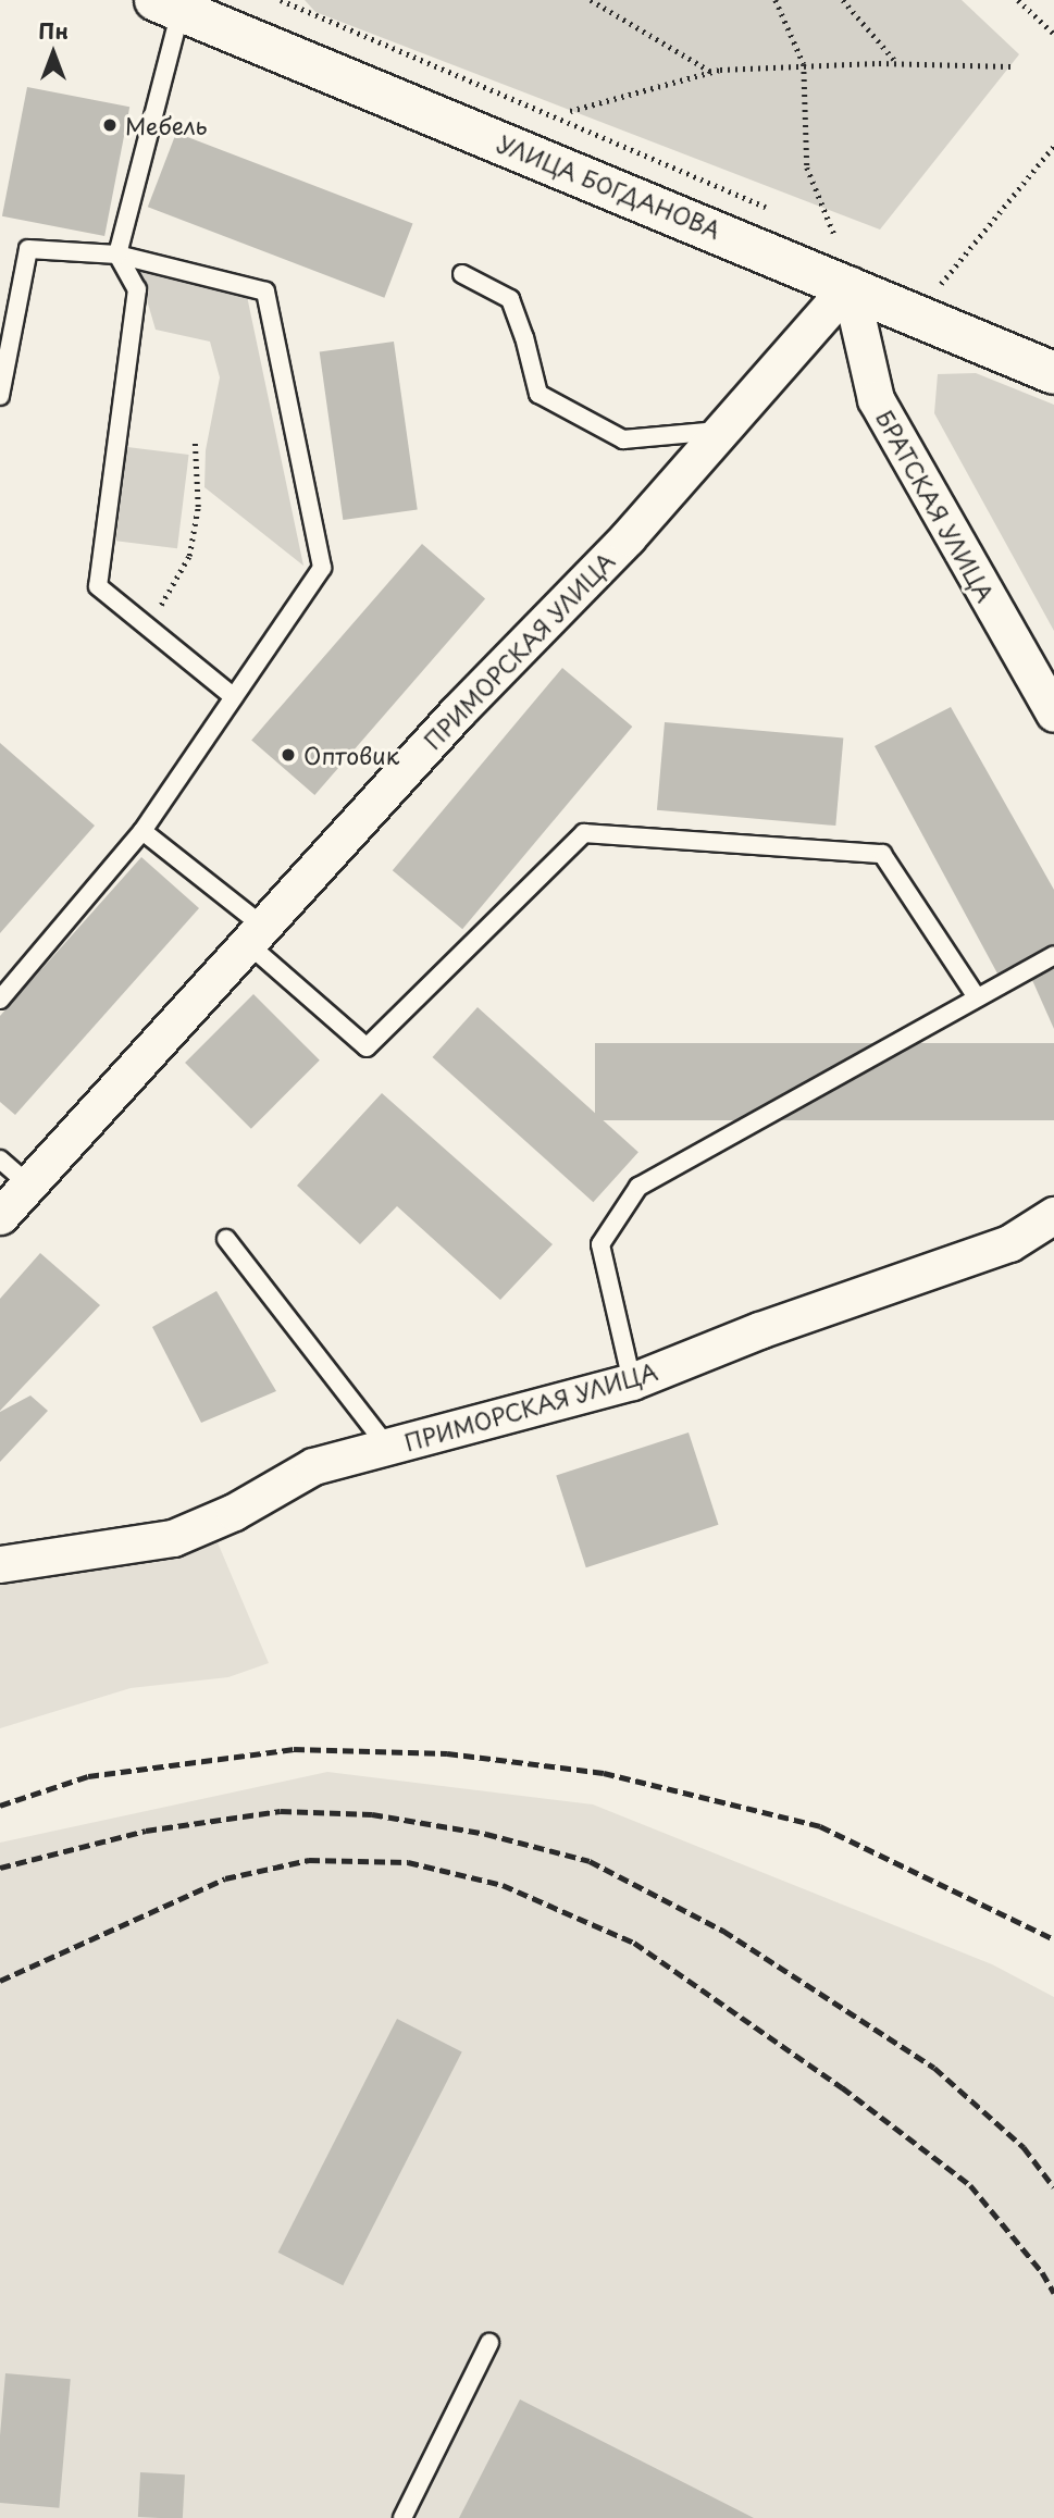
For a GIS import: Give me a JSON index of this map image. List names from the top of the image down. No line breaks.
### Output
{"streets":{"main road":["УЛИЦА БОГДАНОВА"],"street":["БРАТСКАЯ УЛИЦА","ПРИМОРСКАЯ УЛИЦА"]},"crossings":[["УЛИЦА БОГДАНОВА","БРАТСКАЯ УЛИЦА"],["УЛИЦА БОГДАНОВА","ПРИМОРСКАЯ УЛИЦА"],["БРАТСКАЯ УЛИЦА","ПРИМОРСКАЯ УЛИЦА"]],"places":["Мебель","Оптовик"],"north":"top"}
